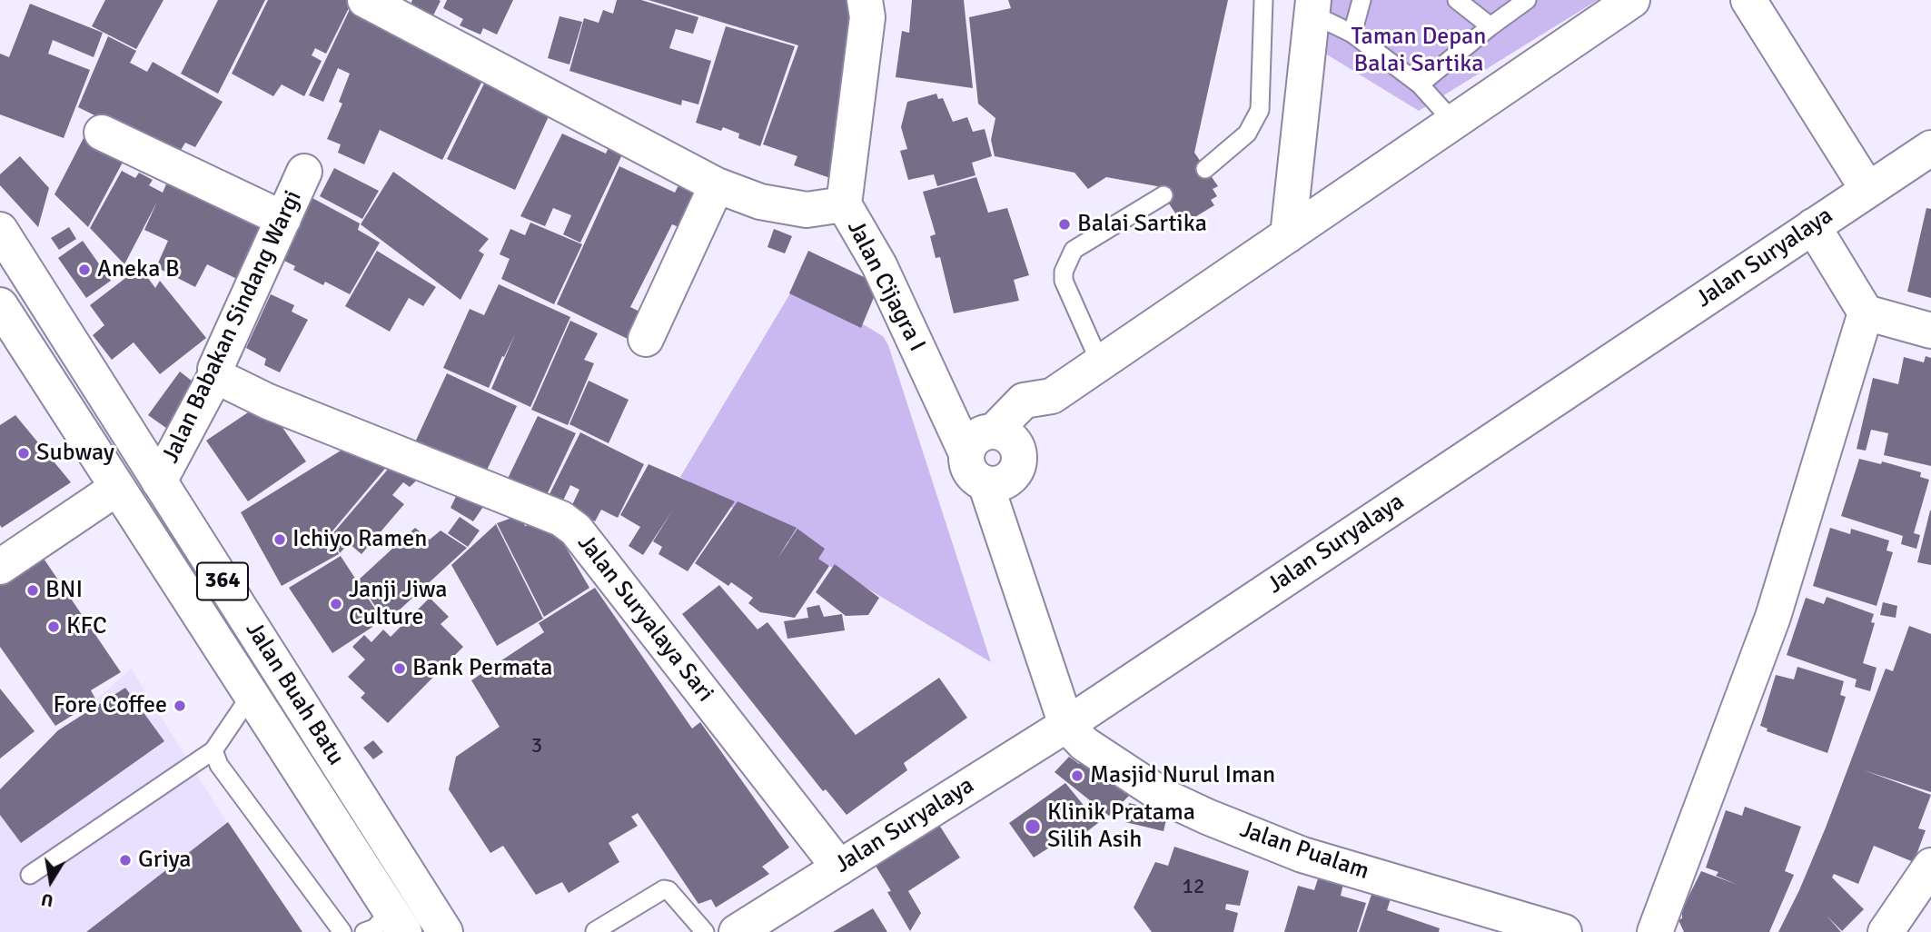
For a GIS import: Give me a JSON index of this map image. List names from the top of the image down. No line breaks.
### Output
{"streets":{"street":["Jalan Suryalaya","Jalan Cijagra I","Jalan Babakan Sindang Wargi","364","Jalan Suryalaya Sari","Jalan Buah Batu","Jalan Pualam"]},"crossings":[["Jalan Suryalaya","Jalan Suryalaya Sari"],["Jalan Suryalaya","Jalan Pualam"],["Jalan Babakan Sindang Wargi","Jalan Suryalaya Sari"],["Jalan Babakan Sindang Wargi","Jalan Buah Batu"]],"parks":["Taman Depan Balai Sartika"],"places":["Balai Sartika","Aneka B","Subway","Ichiyo Ramen","BNI","Janji Jiwa Culture","KFC","Bank Permata","Fore Coffee","Masjid Nurul Iman","Klinik Pratama Silih Asih","Griya"],"house_numbers":["3","12"],"north":"bottom"}
